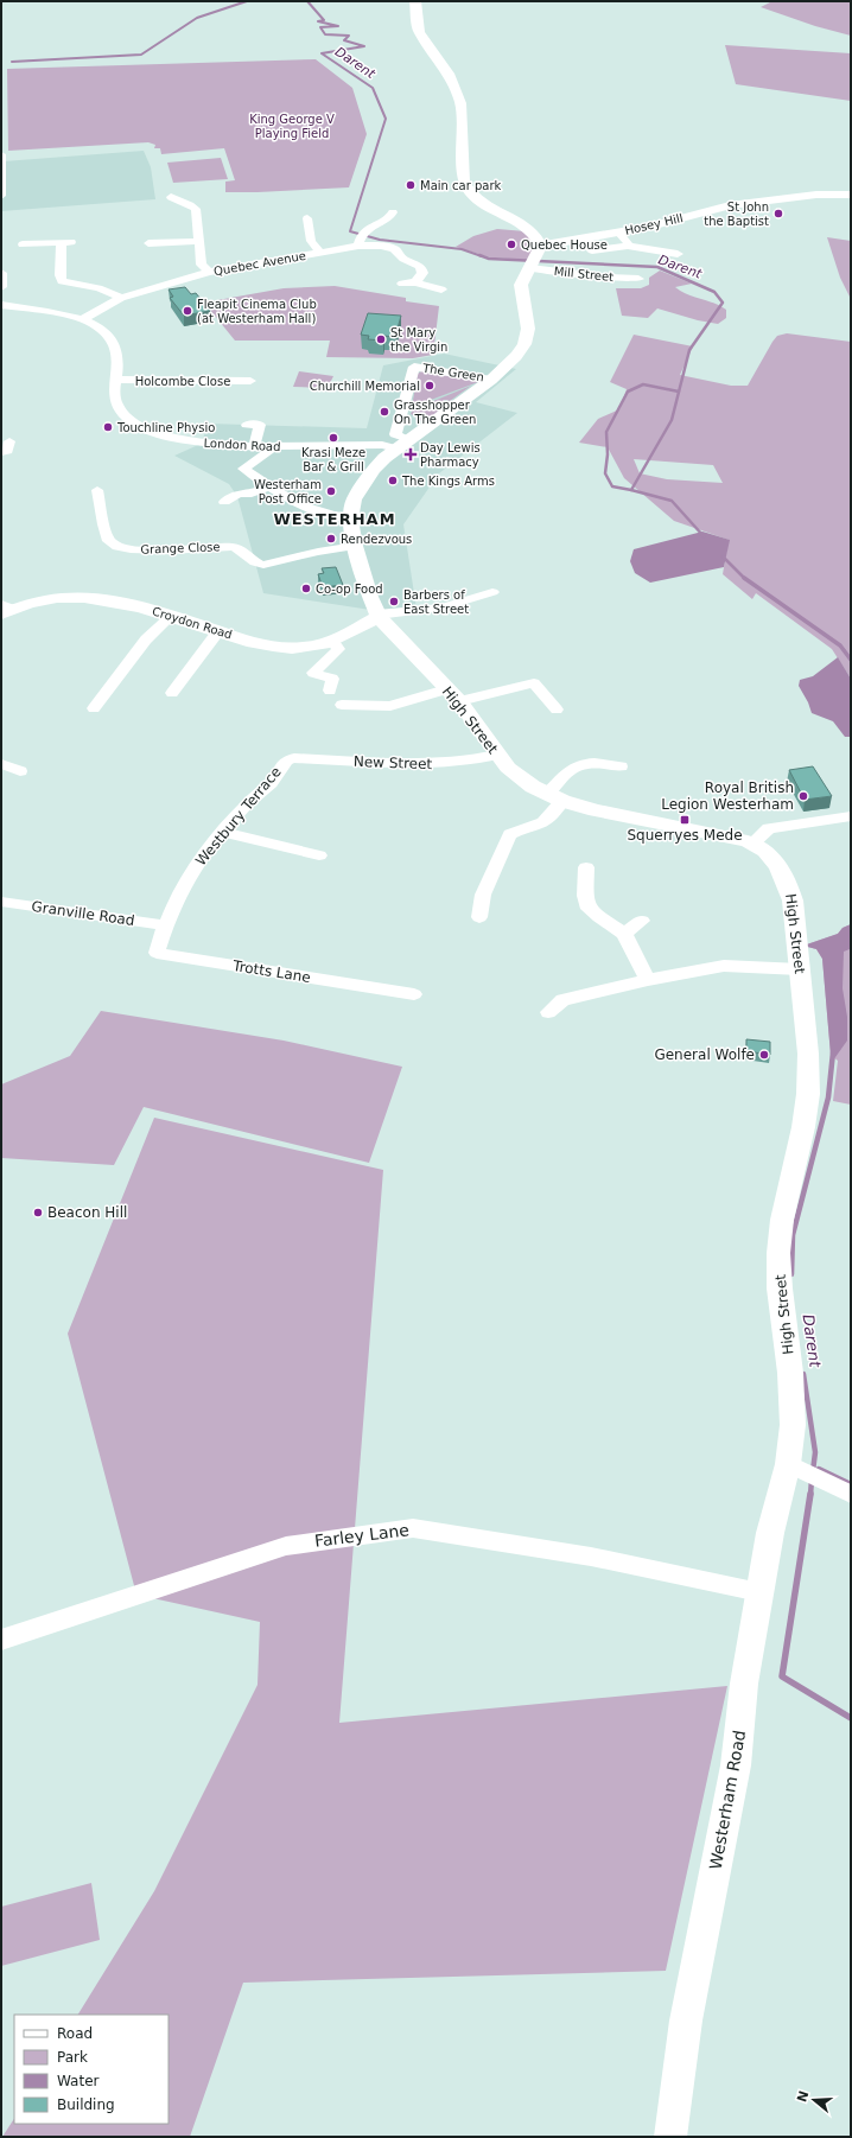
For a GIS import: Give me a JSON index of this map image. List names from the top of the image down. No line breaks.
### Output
{"streets":{"main road":["Hosey Hill","Croydon Road","High Street","Westerham Road"],"street":["Quebec Avenue","Mill Street","The Green","Holcombe Close","London Road","Grange Close","New Street","Westbury Terrace","Granville Road","Trotts Lane","Farley Lane"]},"crossings":[["Quebec Avenue","London Road"],["Holcombe Close","London Road"],["Croydon Road","High Street"],["High Street","New Street"],["High Street","Westerham Road"],["New Street","Westbury Terrace"],["Westbury Terrace","Granville Road"],["Westbury Terrace","Trotts Lane"],["Granville Road","Trotts Lane"],["Farley Lane","Westerham Road"]],"districts":["WESTERHAM"],"water":["Darent"],"parks":["King George V Playing Field"],"places":{"other":["Main car park","St John the Baptist","Quebec House","Fleapit Cinema Club (at Westerham Hall)","St Mary the Virgin","Churchill Memorial","Grasshopper On The Green","Touchline Physio","Krasi Meze Bar & Grill","The Kings Arms","Westerham Post Office","Rendezvous","Co-op Food","Barbers of East Street","Royal British Legion Westerham","General Wolfe","Beacon Hill"],"health":["Day Lewis Pharmacy"],"transit":["Squerryes Mede"]},"legend":["Road","Park","Water","Building"],"north":"left"}
